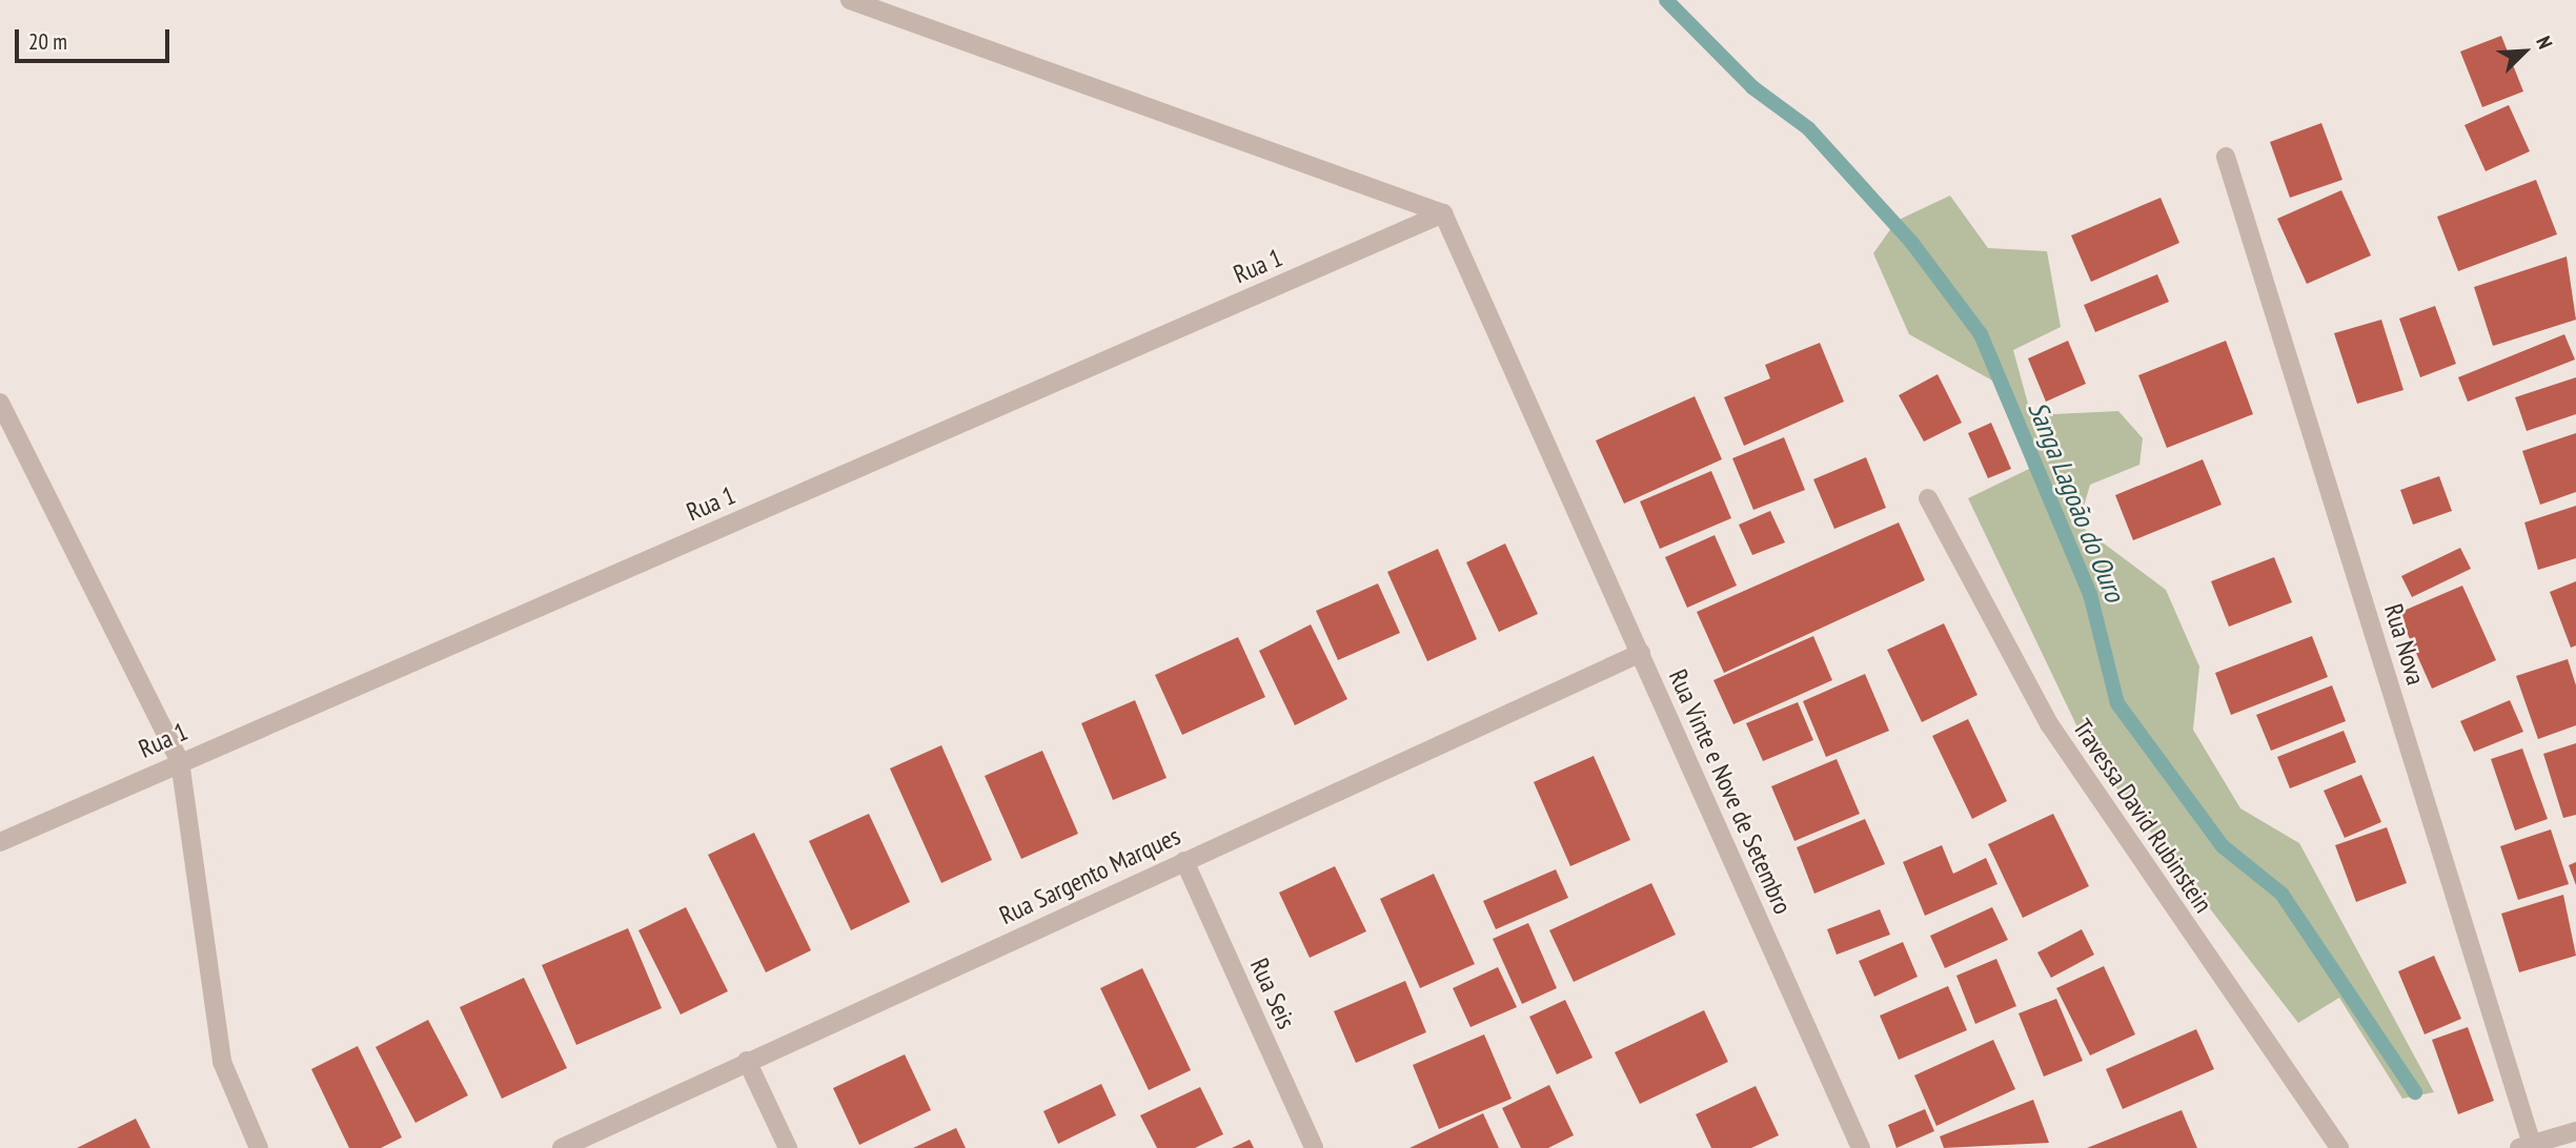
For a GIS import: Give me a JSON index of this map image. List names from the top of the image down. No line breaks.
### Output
{"streets":{"street":["Rua 1","Rua Nova","Rua Vinte e Nove de Setembro","Travessa David Rubinstein","Rua Sargento Marques","Rua Seis"]},"crossings":[["Rua 1","Rua Vinte e Nove de Setembro"],["Rua Vinte e Nove de Setembro","Rua Sargento Marques"],["Rua Sargento Marques","Rua Seis"]],"water":["Sanga Lagoão do Ouro"],"scale_bar":"20 m","north":"top right"}
